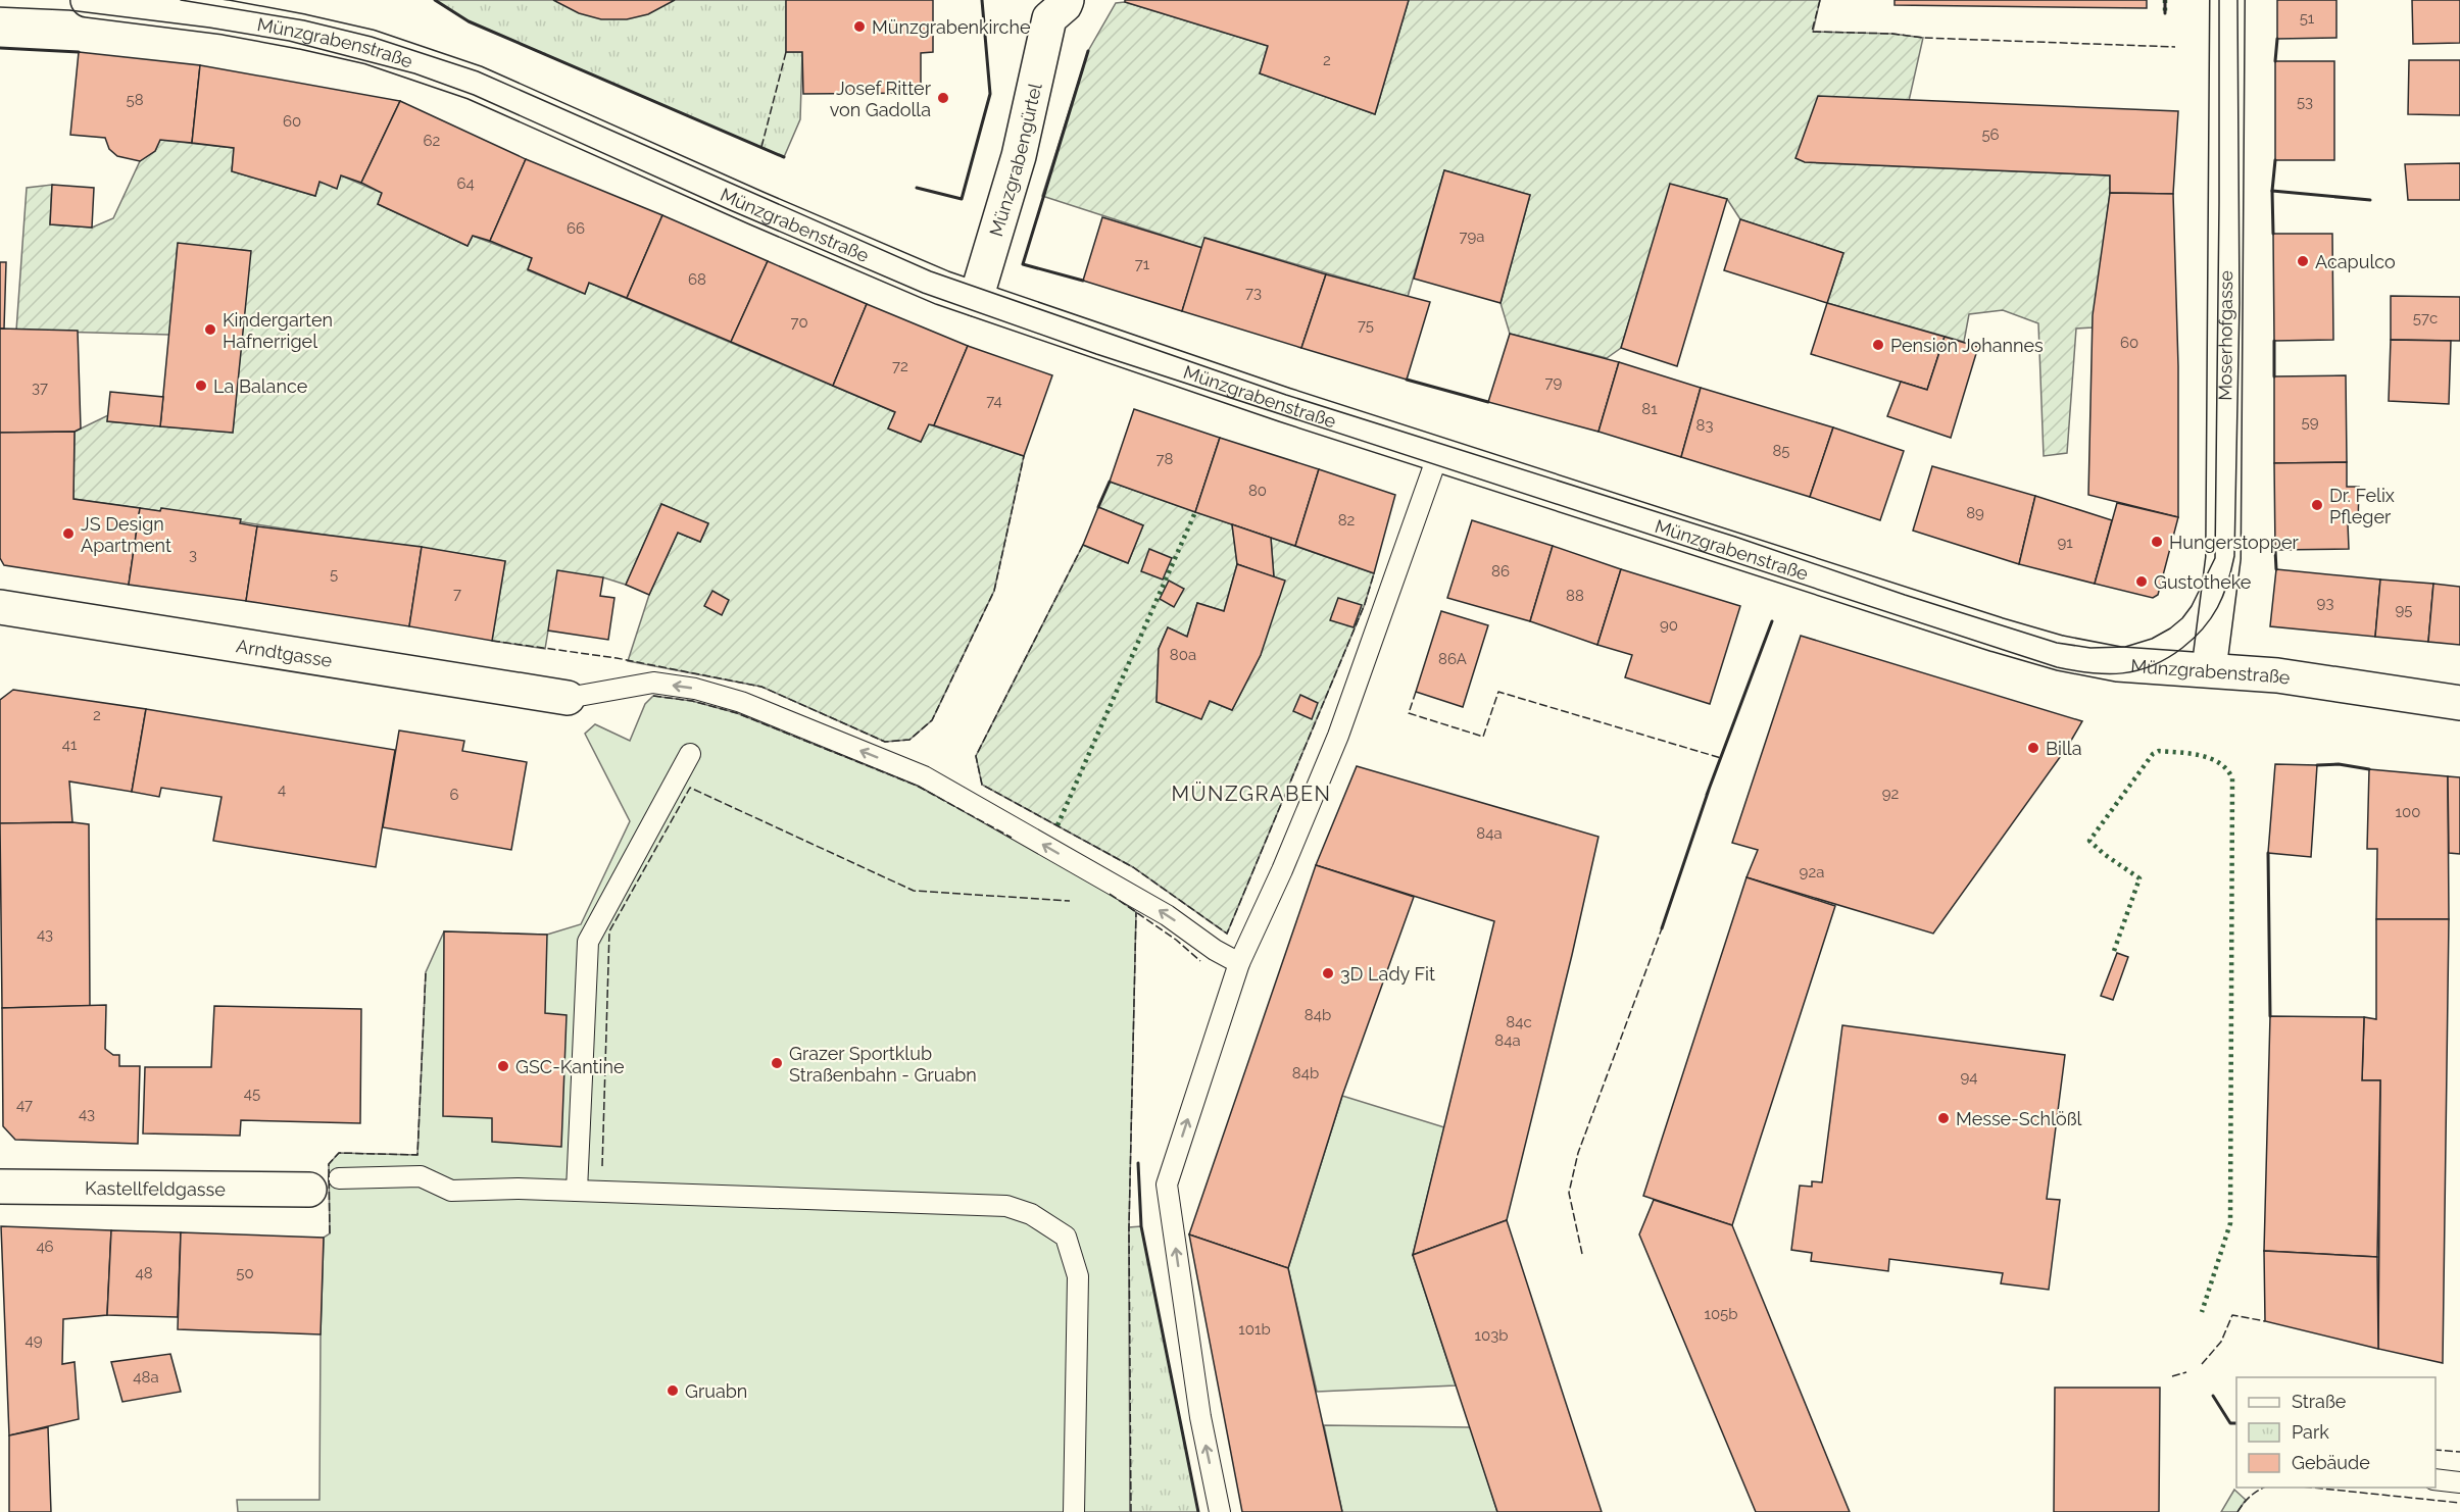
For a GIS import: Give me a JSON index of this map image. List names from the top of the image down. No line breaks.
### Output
{"streets":{"main road":["Münzgrabenstraße","Münzgrabengürtel","Moserhofgasse","Arndtgasse","Kastellfeldgasse"]},"crossings":[["Münzgrabenstraße","Münzgrabengürtel"],["Münzgrabenstraße","Moserhofgasse"]],"districts":["MÜNZGRABEN"],"places":["Münzgrabenkirche","Josef Ritter von Gadolla","Acapulco","Kindergarten Hafnerrigel","Pension Johannes","La Balance","Dr. Felix Pfleger","JS Design Apartment","Hungerstopper","Gustotheke","Billa","3D Lady Fit","Grazer Sportklub Straßenbahn - Gruabn","GSC-Kantine","Messe-Schlößl","Gruabn"],"house_numbers":["51","2","58","53","60","56","62","64","66","79a","71","68","73","57c","70","75","60","72","79","37","74","81","59","83","85","78","80","89","82","91","3","86","5","7","88","93","95","90","80a","86A","2","41","4","92","6","100","84a","92a","43","84b","84c","84a","84b","94","45","47","43","46","48","50","105b","101b","103b","49","48a"],"legend":["Straße","Park","Gebäude"]}
